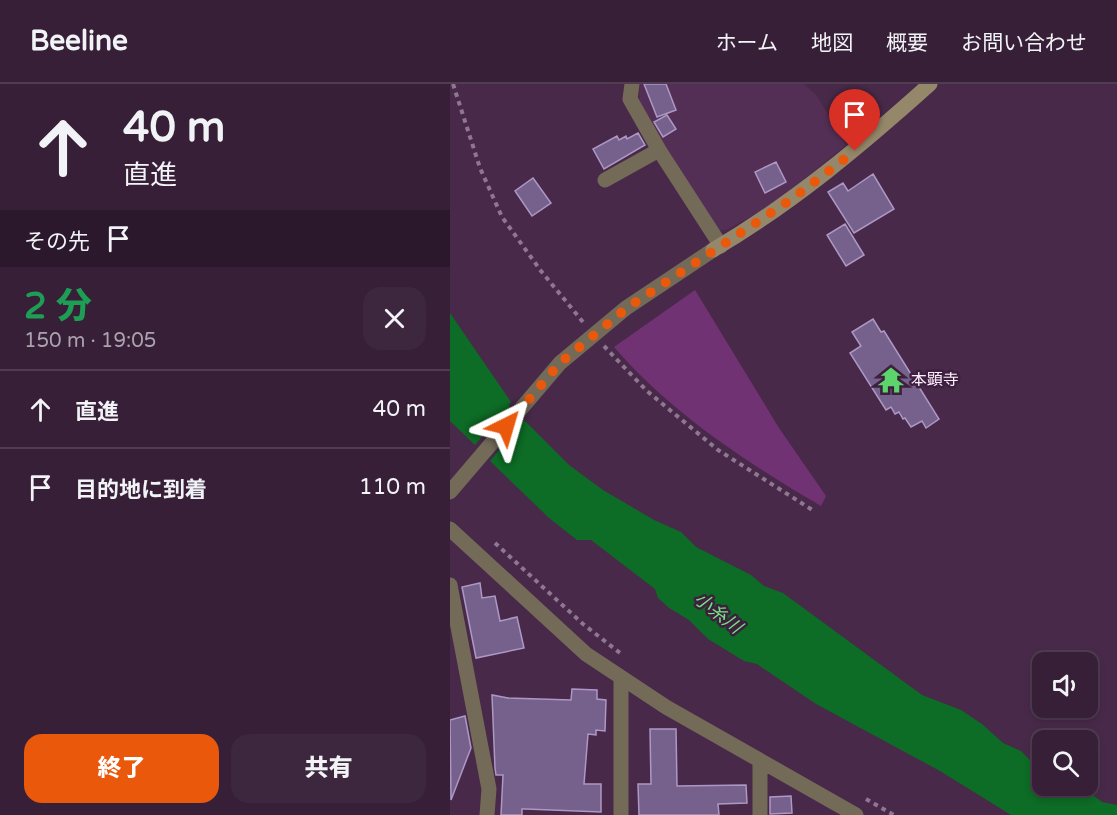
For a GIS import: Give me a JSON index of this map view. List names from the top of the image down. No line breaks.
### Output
{"water":["小糸川"],"places":{"temple":["本顕寺"]},"page":{"header":"Beeline","nav":["ホーム","地図","概要","お問い合わせ"],"turn":["40 m","直進"],"then":"その先","heading":["2 分","150 m · 19:05"],"list":[{"name":"直進","value":"40 m"},{"name":"目的地に到着","value":"110 m"}],"buttons":["終了","共有"]}}
